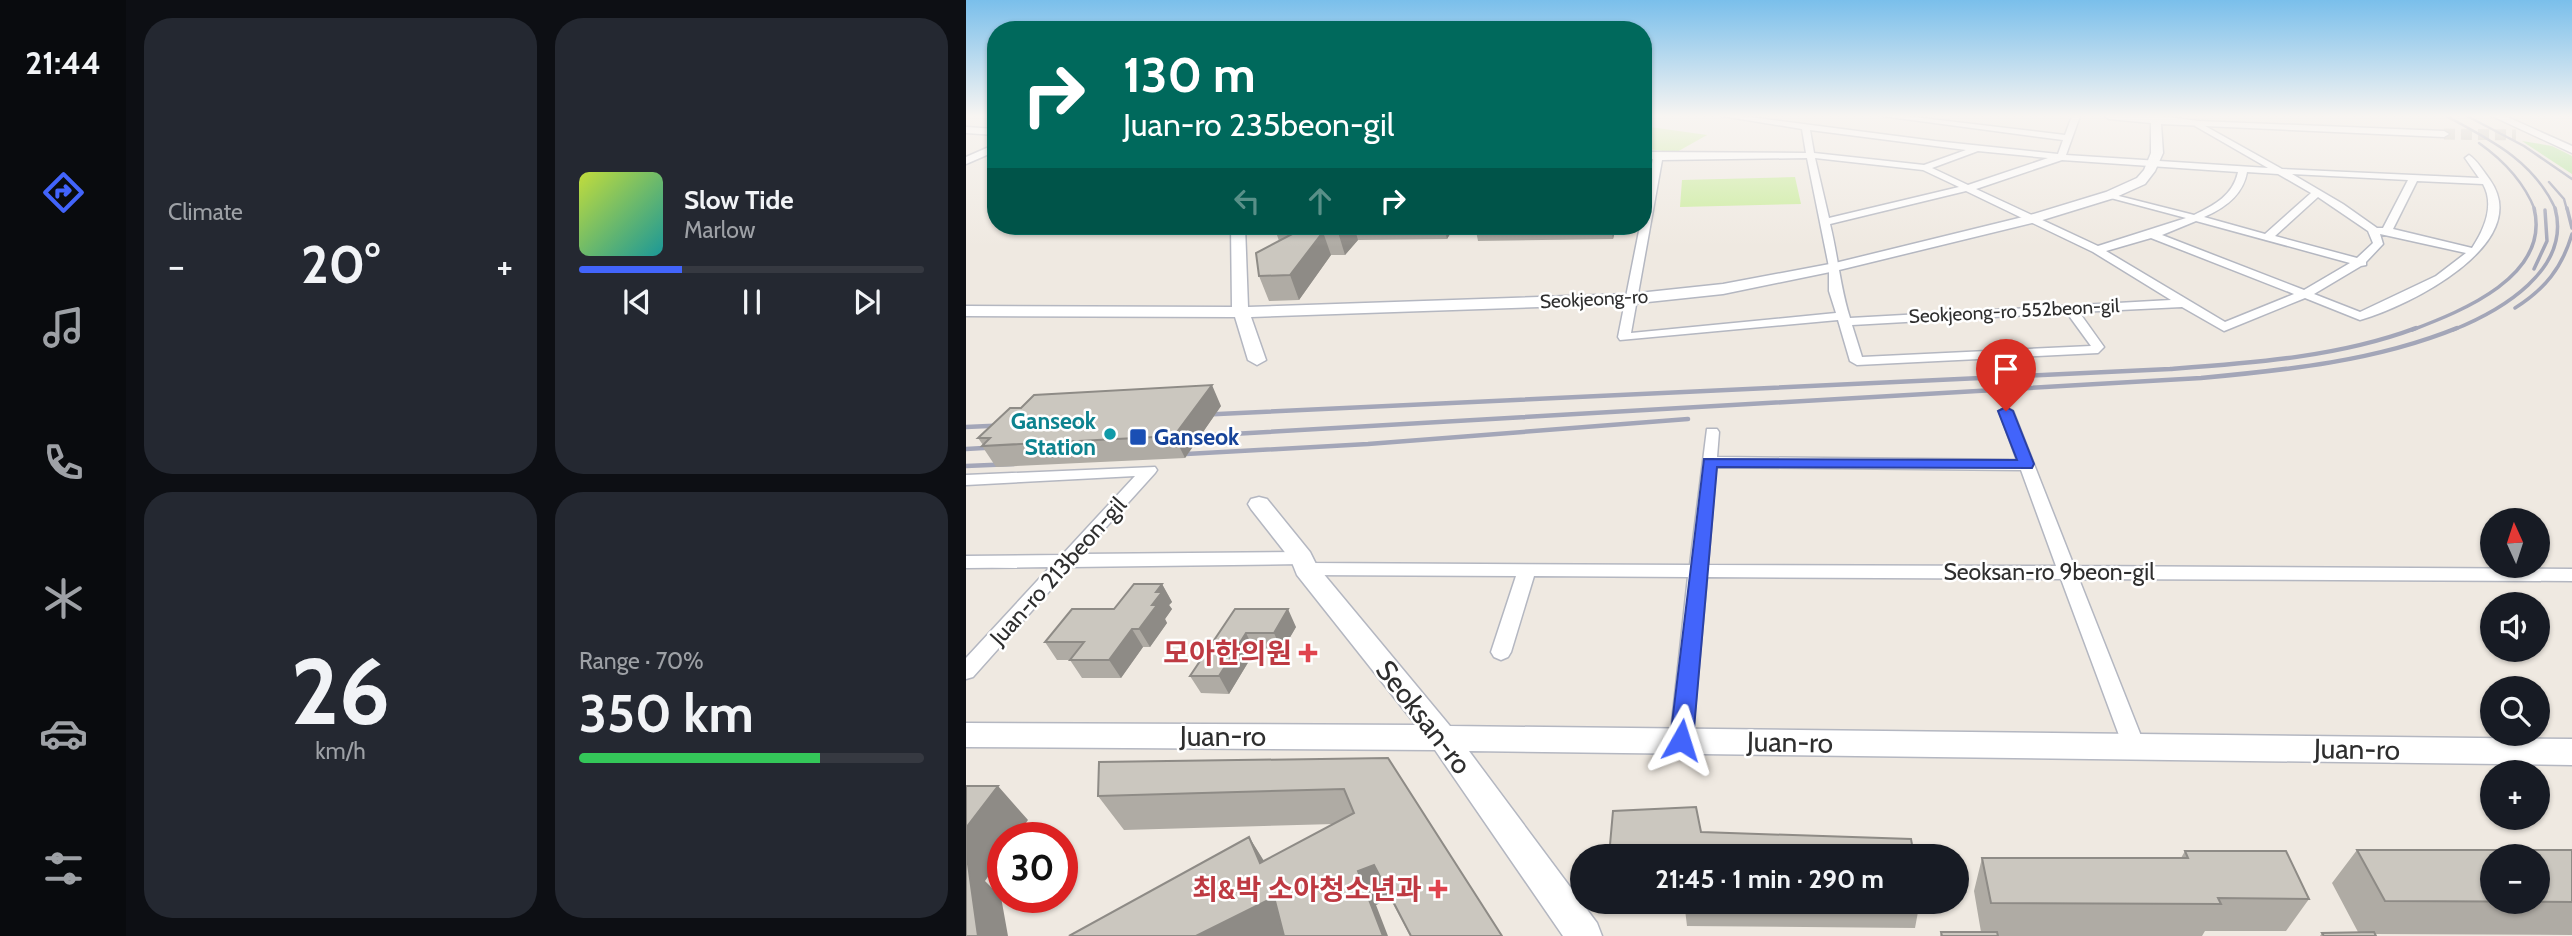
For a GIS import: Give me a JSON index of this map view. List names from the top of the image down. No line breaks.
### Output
{"streets":{"main road":["Seokjeong-ro","Seoksan-ro","Juan-ro"],"street":["Seokjeong-ro 552beon-gil","Juan-ro 213beon-gil","Seoksan-ro 9beon-gil"]},"crossings":[["Seokjeong-ro","Seokjeong-ro 552beon-gil"],["Juan-ro 213beon-gil","Seoksan-ro 9beon-gil"],["Seoksan-ro 9beon-gil","Seoksan-ro"],["Seoksan-ro","Juan-ro"]],"places":{"other":["Ganseok Station"],"transit":["Ganseok"],"health":["모아한의원","최&박 소아청소년과"]},"north":"top","page":{"tabs":"21:44","tile":["Climate",["26","km/h"],["Range · 70%","350 km"]],"turn":["130 m","Juan-ro 235beon-gil"],"song":["Slow Tide","Marlow"],"heat":["−","20°","+"],"map_buttons":["+","−"],"limit":"30","trip":"21:45 · 1 min · 290 m"}}
